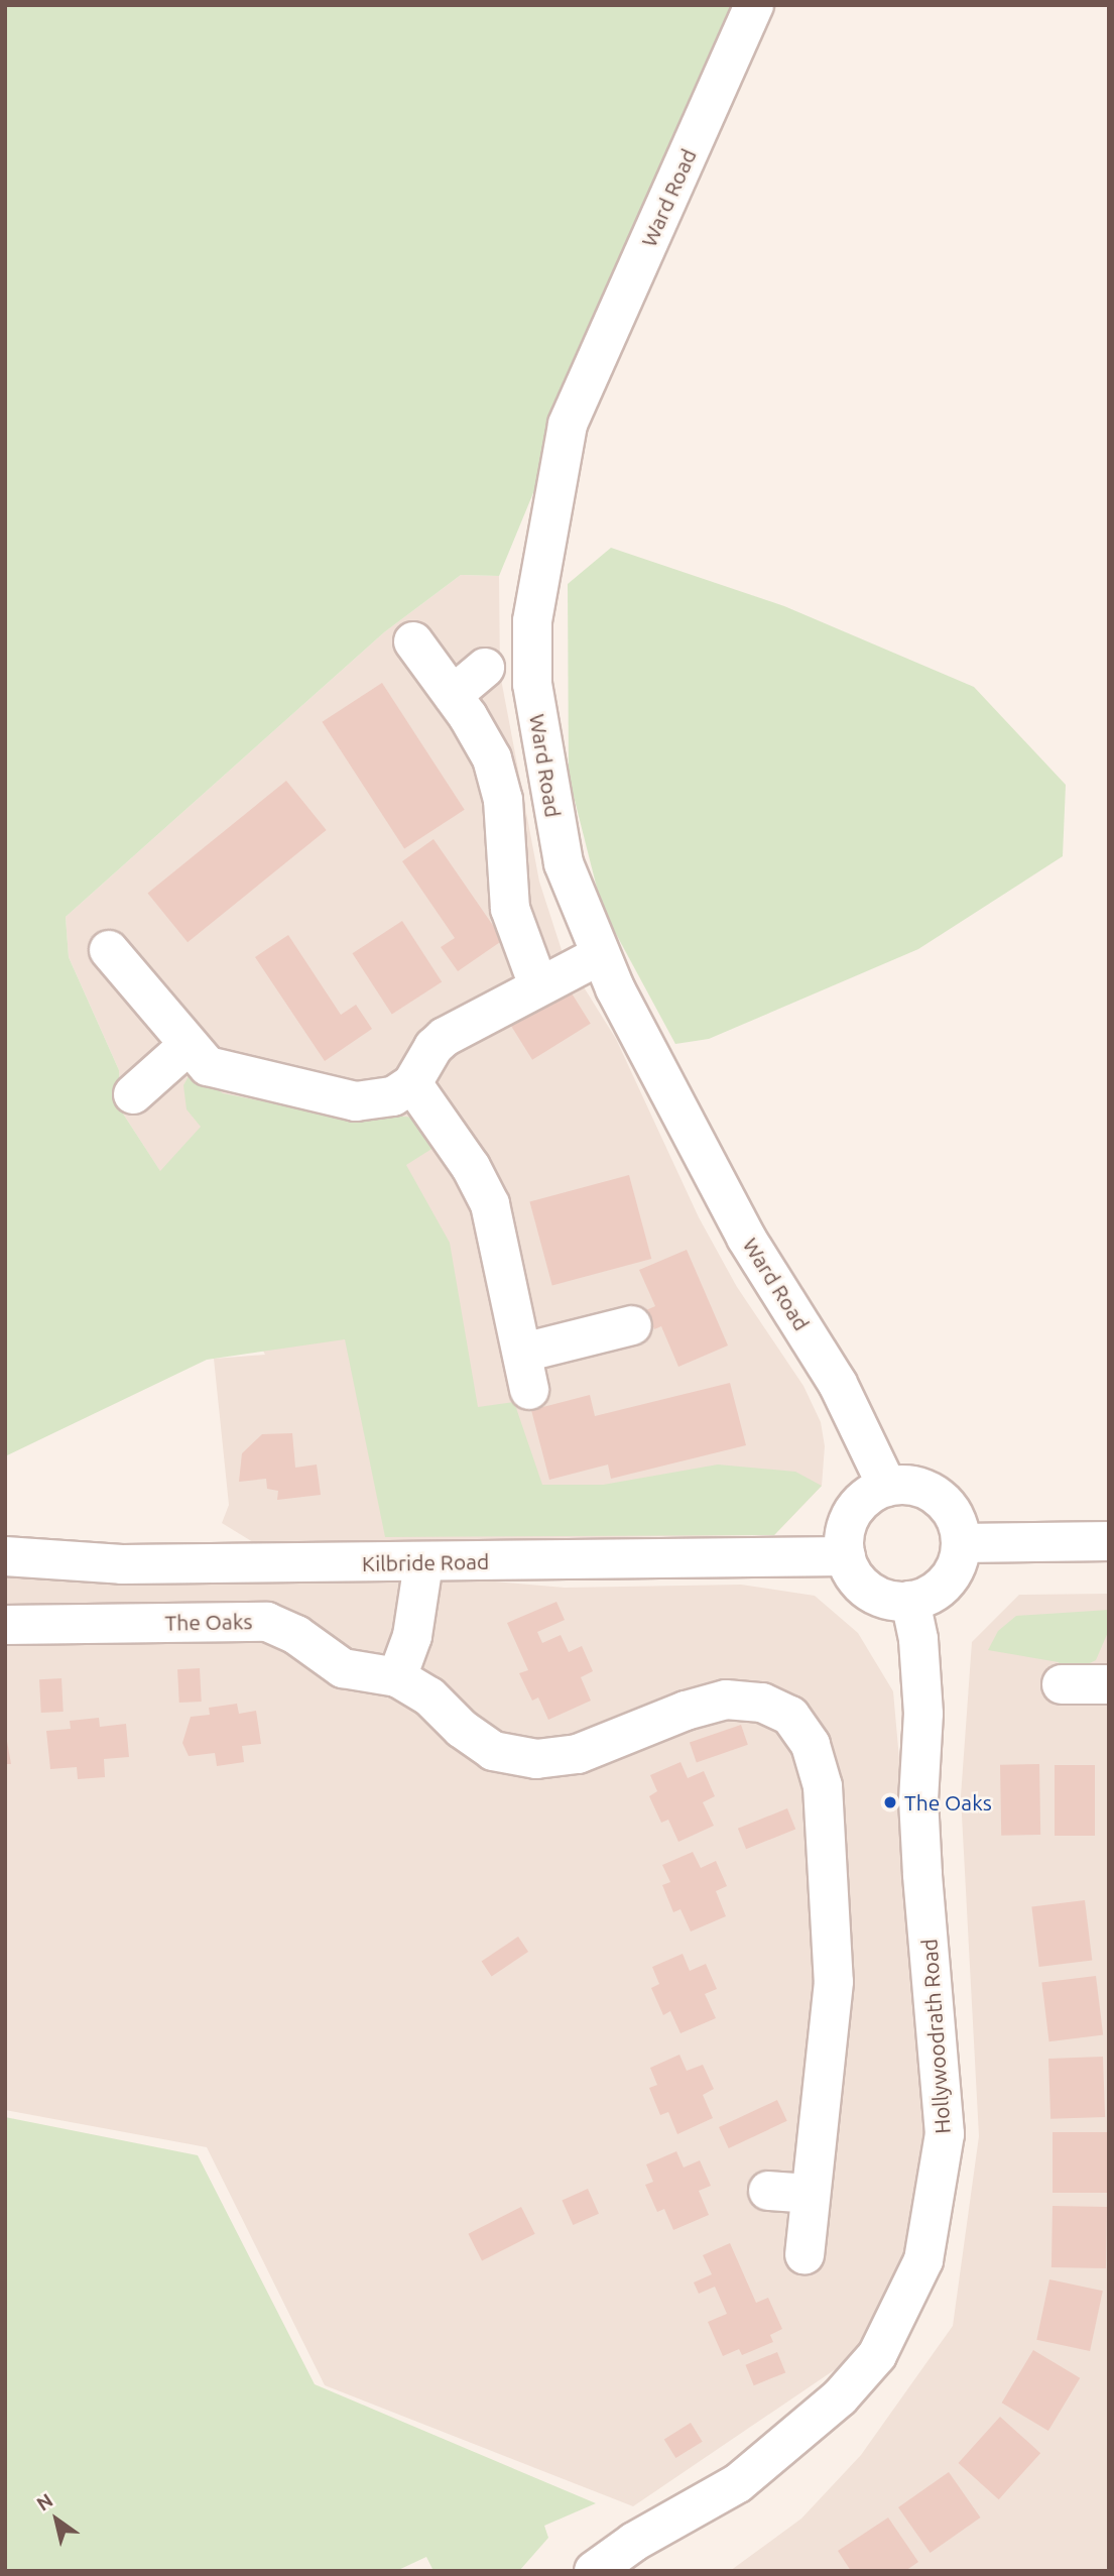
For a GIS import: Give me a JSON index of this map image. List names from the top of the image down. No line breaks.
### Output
{"streets":{"street":["Ward Road","Kilbride Road","The Oaks","Hollywoodrath Road"]},"crossings":[["Ward Road","Kilbride Road"],["Ward Road","Hollywoodrath Road"],["Kilbride Road","Hollywoodrath Road"]],"places":["The Oaks"],"north":"top left"}
